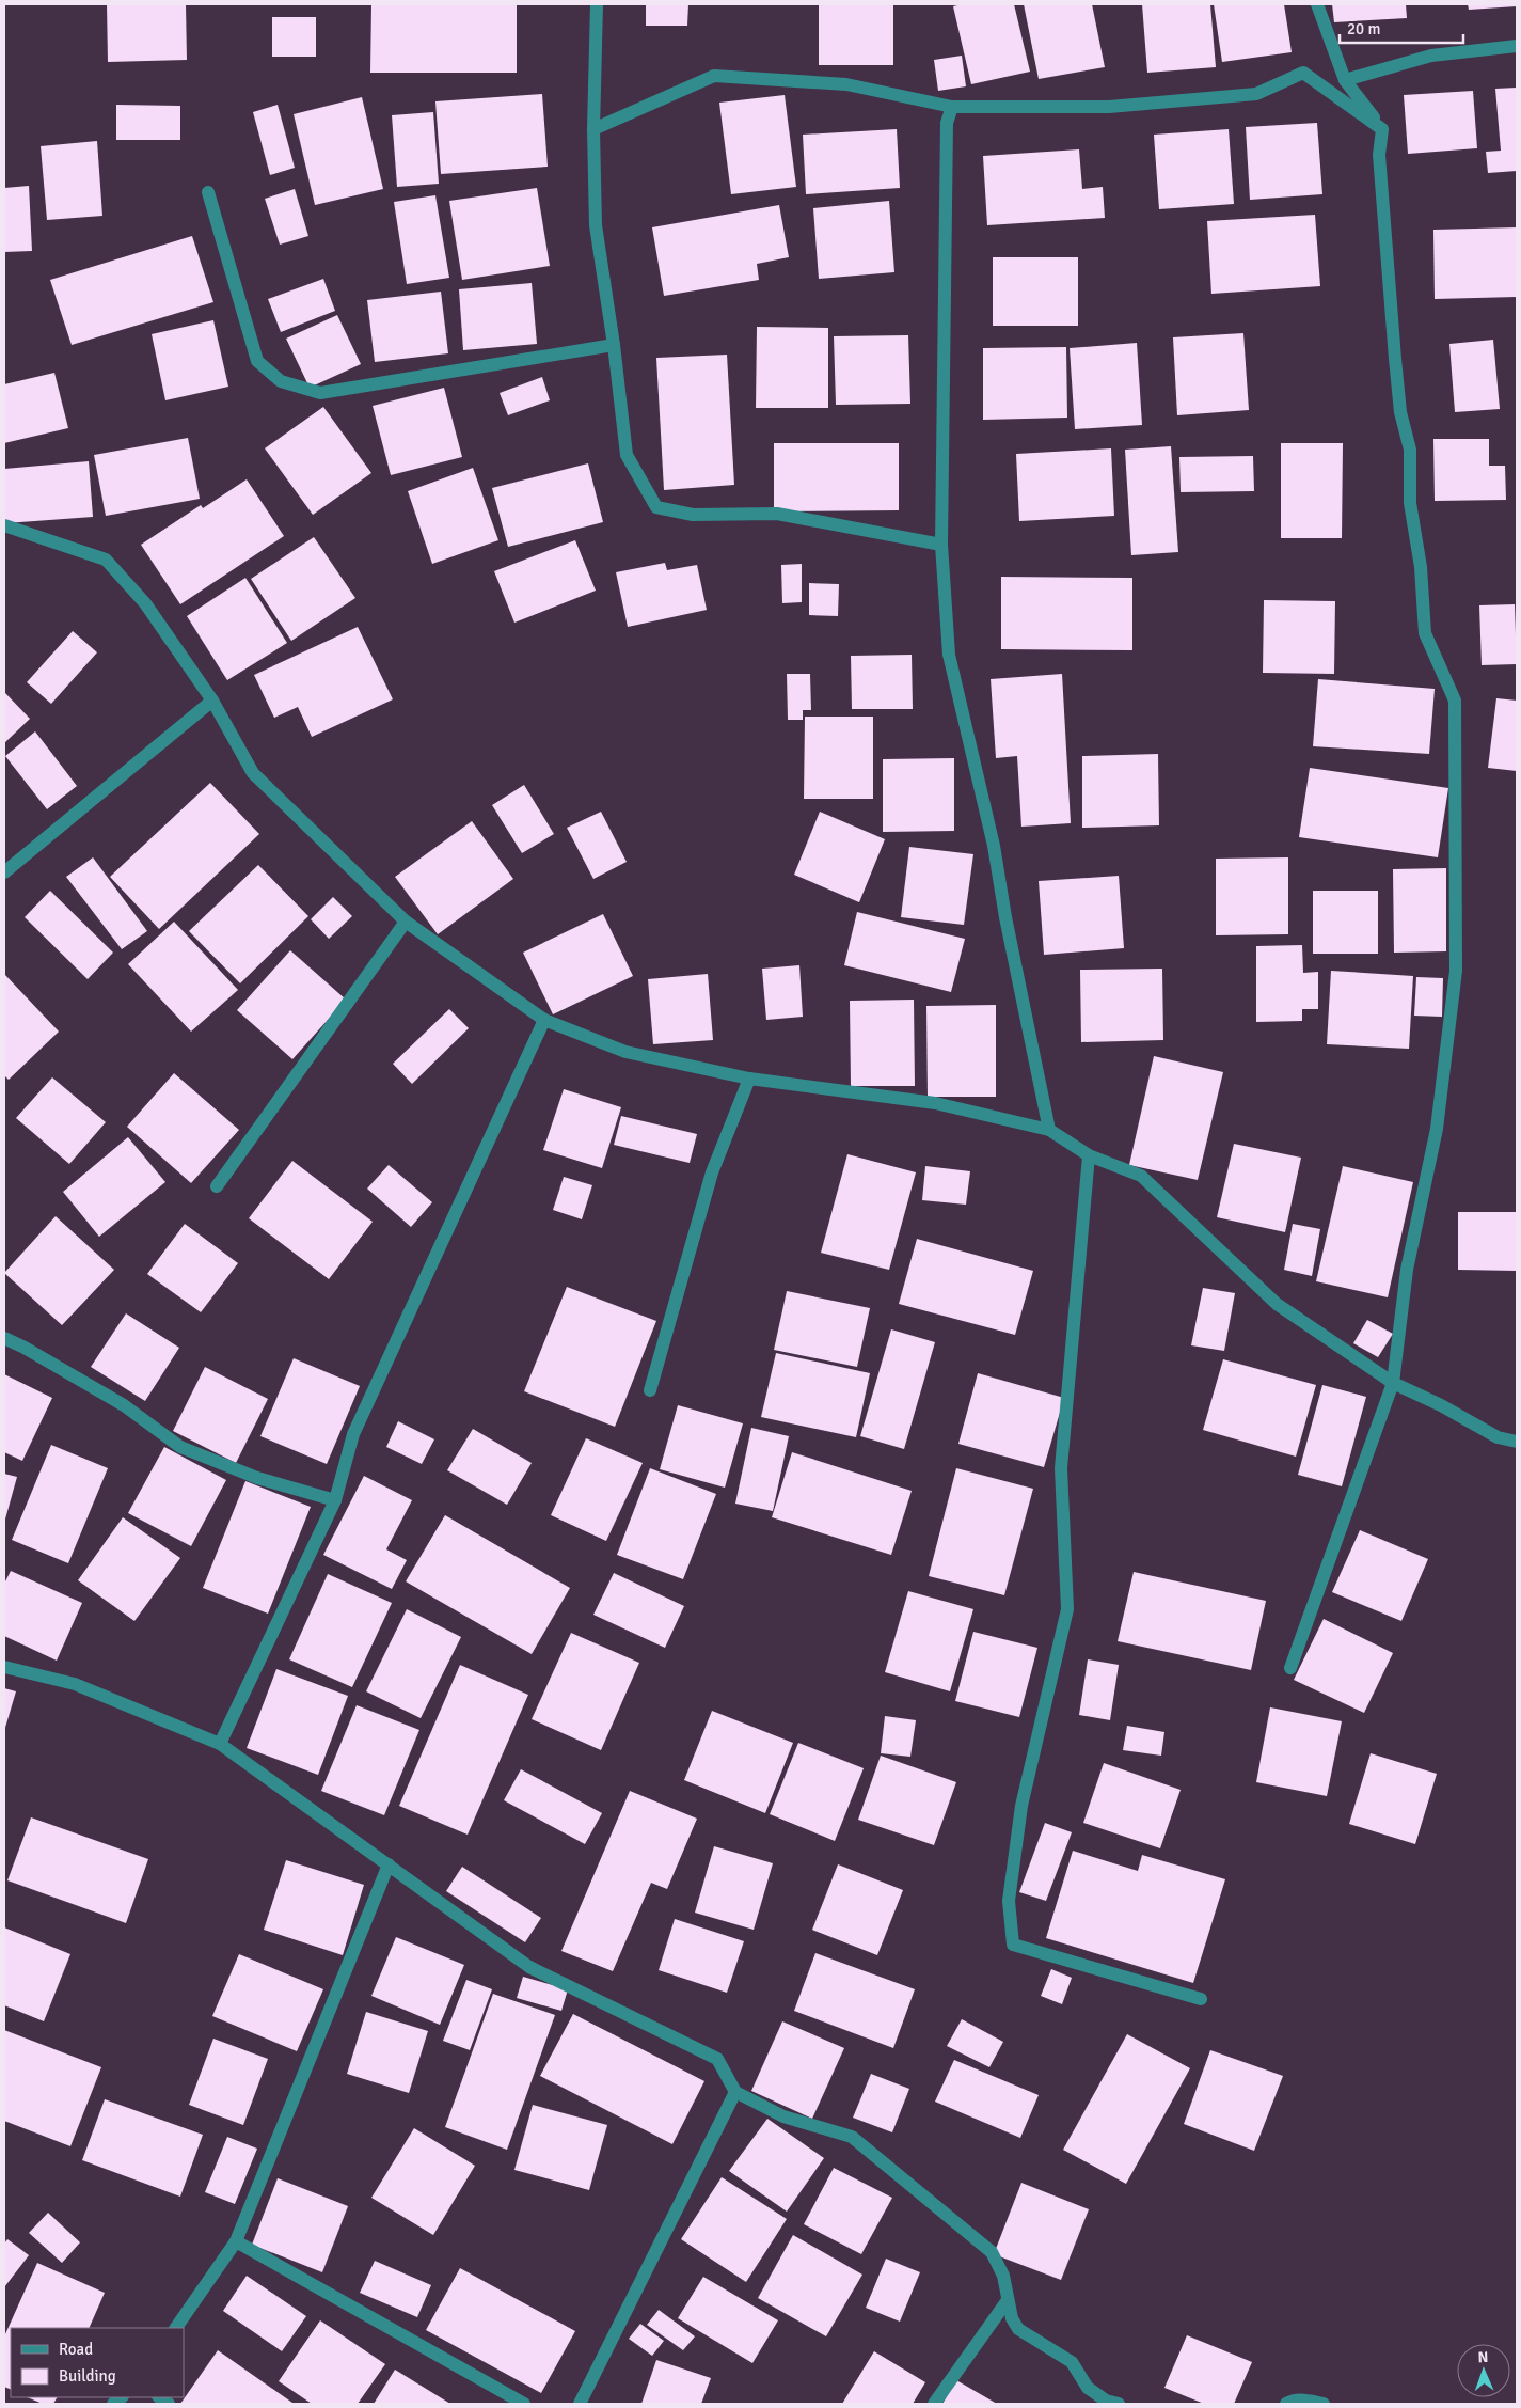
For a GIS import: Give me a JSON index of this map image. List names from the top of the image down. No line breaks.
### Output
{"legend":["Road","Building"],"scale_bar":"20 m","north":"top"}
